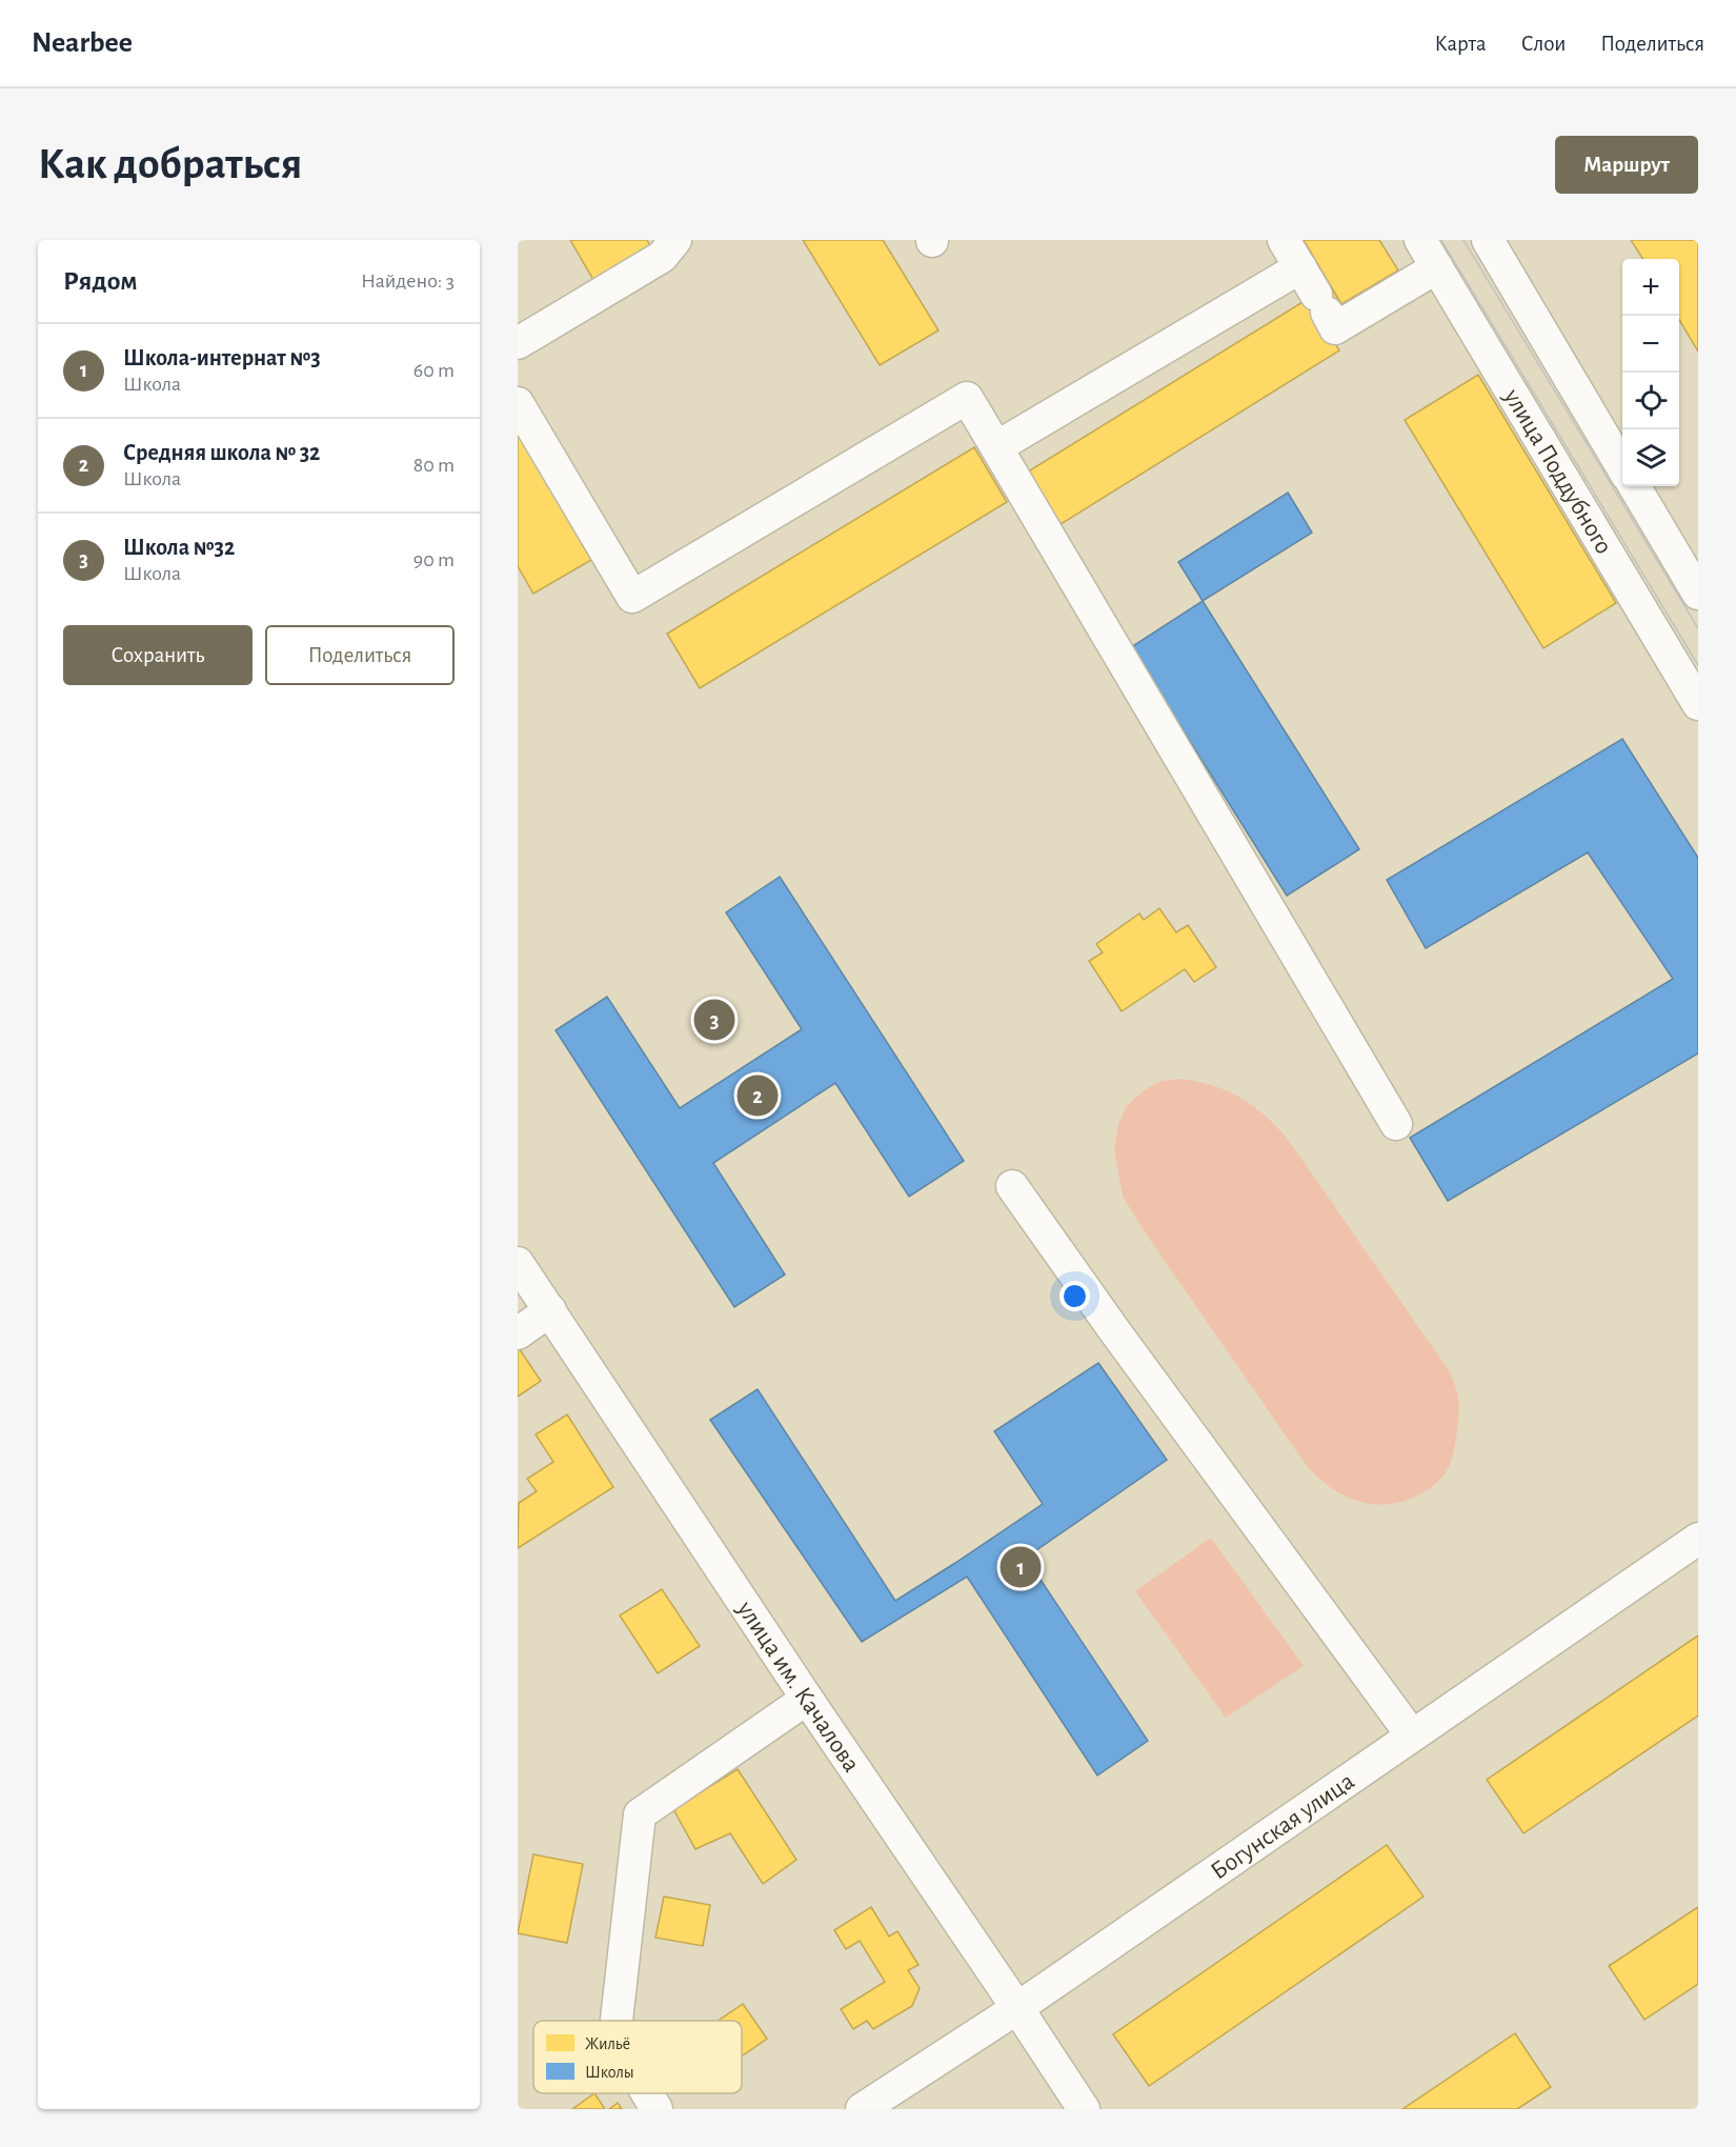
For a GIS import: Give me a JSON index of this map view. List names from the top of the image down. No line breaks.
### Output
{"streets":{"street":["улица Поддубного","улица им. Качалова","Богунская улица"]},"crossings":[["улица им. Качалова","Богунская улица"]],"legend":["Жильё","Школы"],"page":{"header":"Nearbee","nav":["Карта","Слои","Поделиться"],"buttons":["Маршрут",["Сохранить","Поделиться"]],"title":"Как добраться","heading":["Рядом","Найдено: 3"],"map_buttons":["+","−"],"list":[{"mark":"1","name":"Школа-интернат №3","note":"Школа","value":"60 m"},{"mark":"2","name":"Средняя школа № 32","note":"Школа","value":"80 m"},{"mark":"3","name":"Школа №32","note":"Школа","value":"90 m"}],"pins":["3","2","1"]}}
